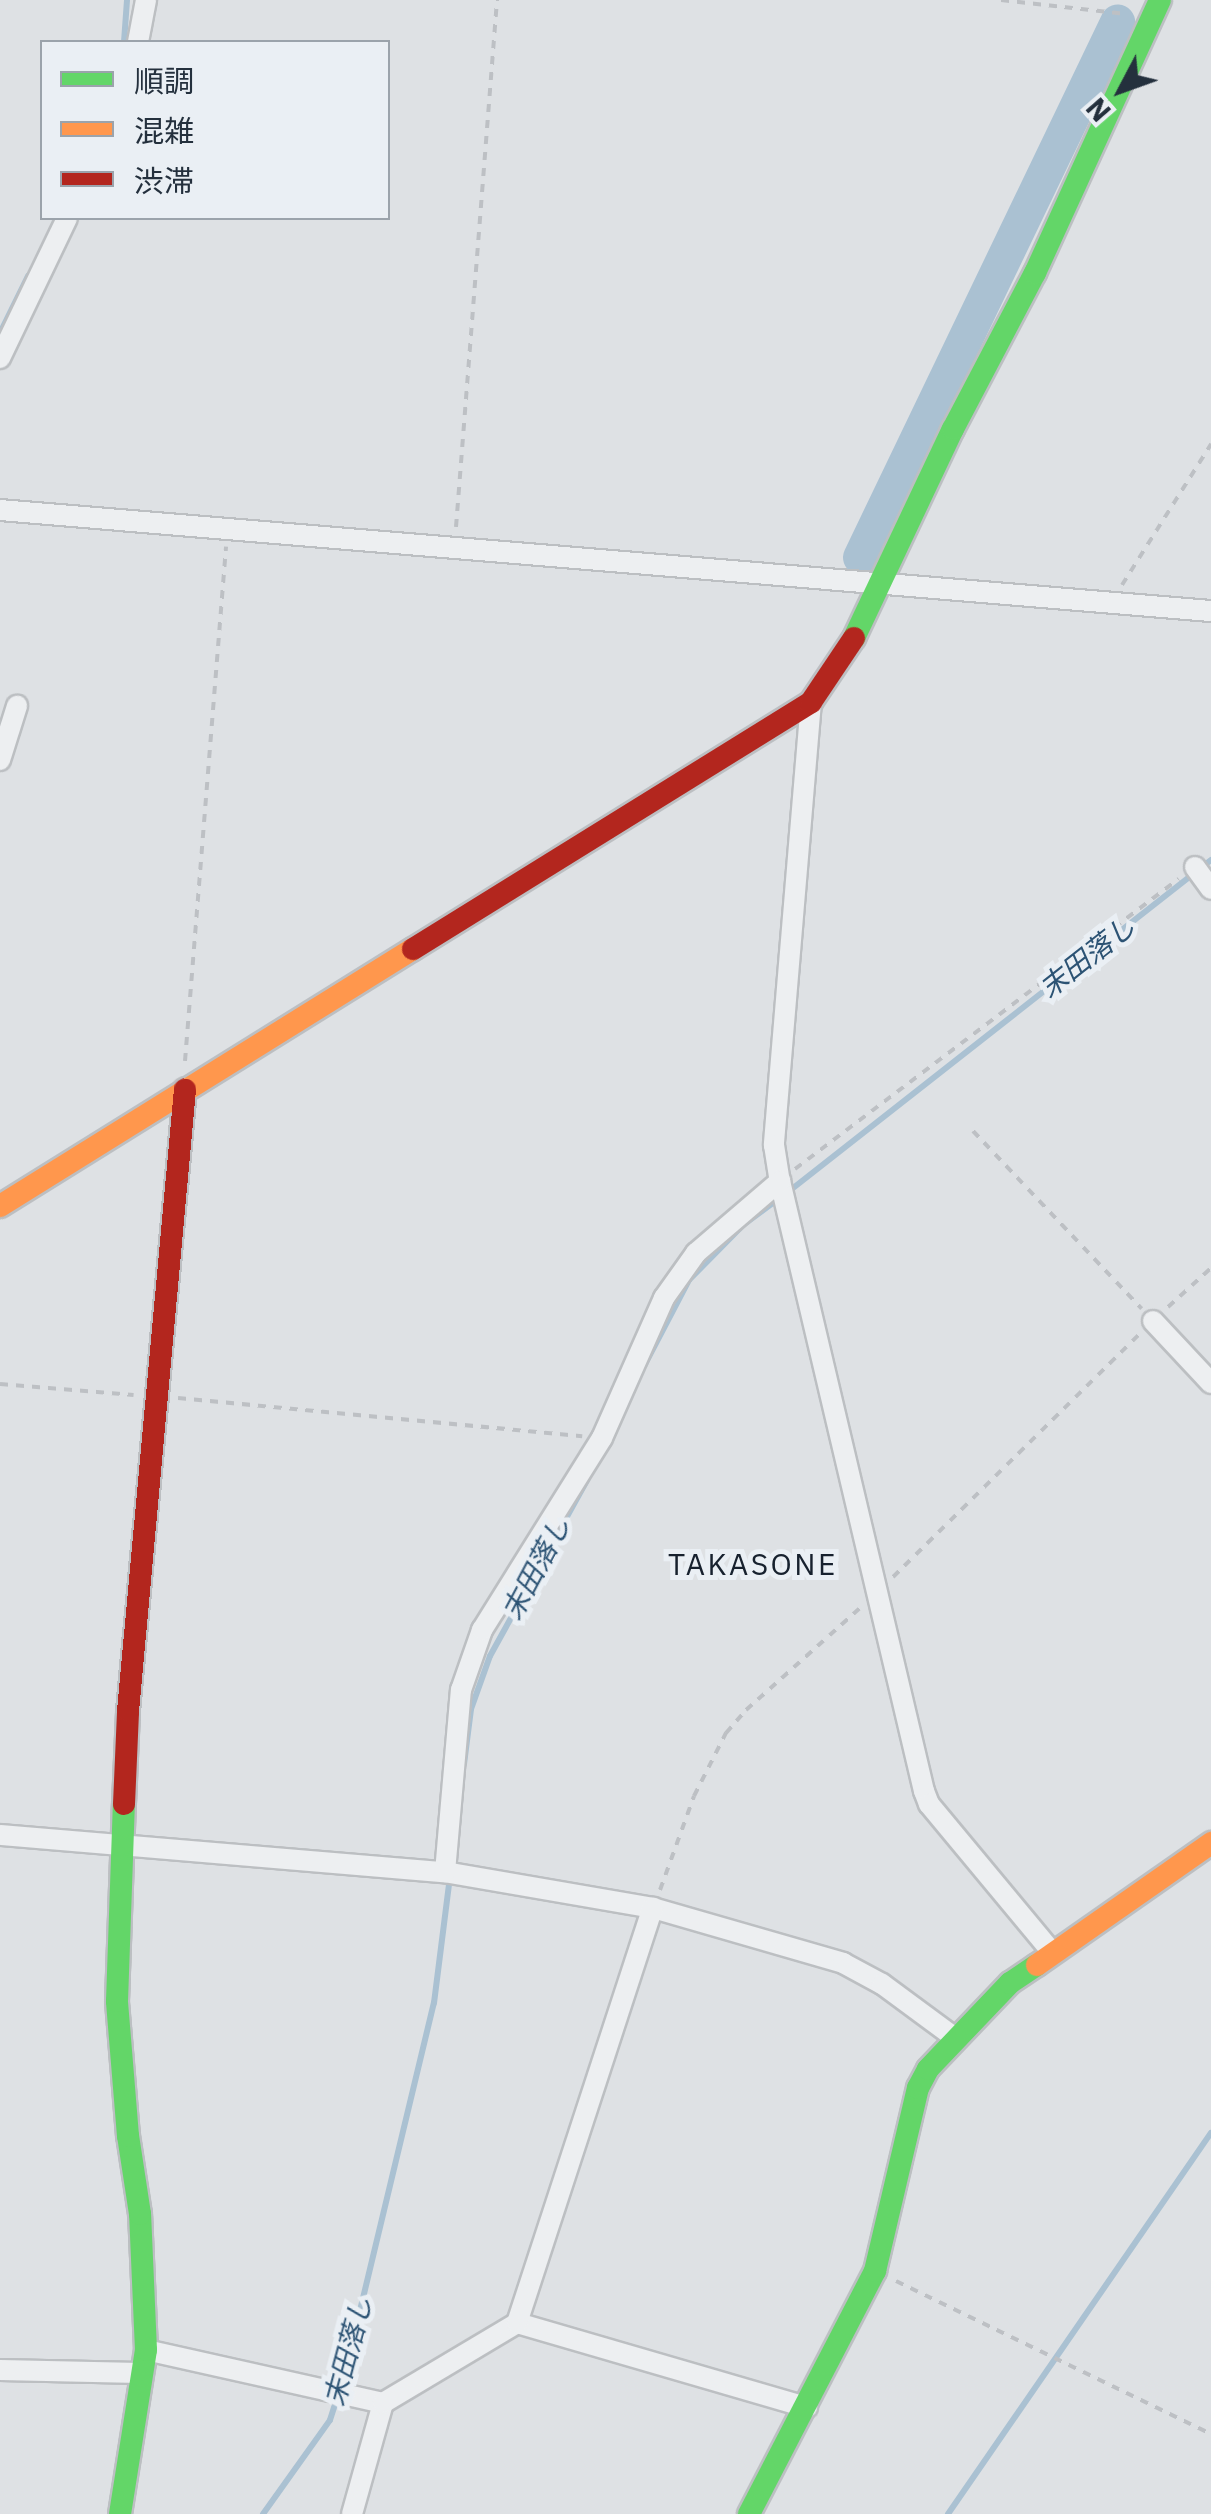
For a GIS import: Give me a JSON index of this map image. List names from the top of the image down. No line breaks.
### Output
{"districts":["TAKASONE"],"water":["末田落し"],"legend":["順調","混雑","渋滞"],"north":"bottom left"}
